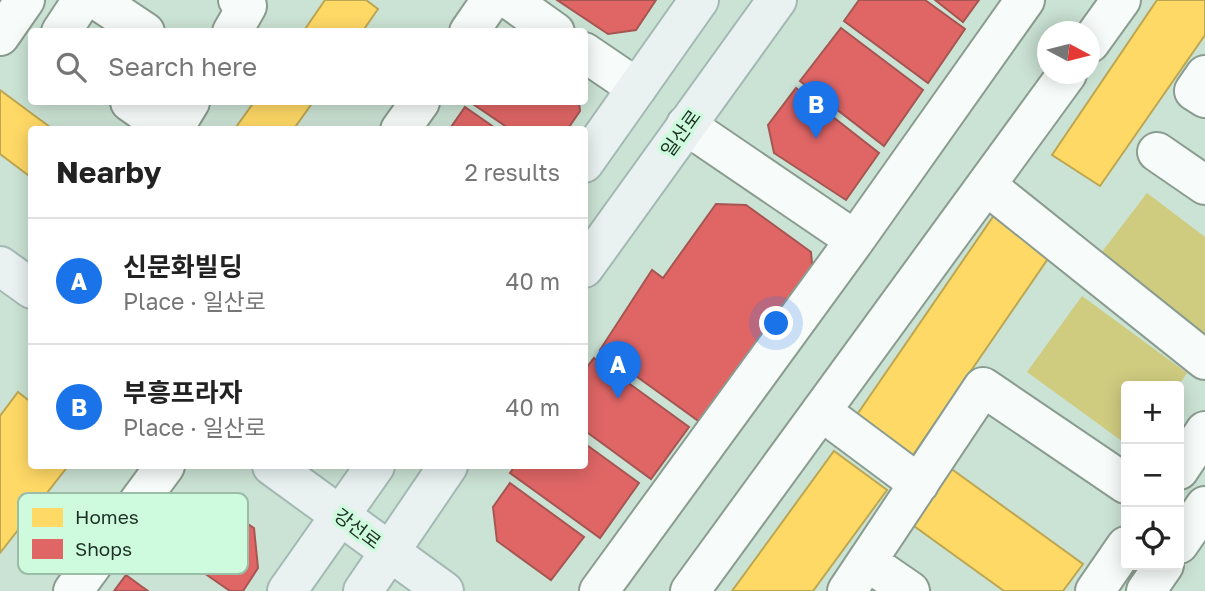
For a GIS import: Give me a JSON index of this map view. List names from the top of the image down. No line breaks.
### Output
{"streets":{"main road":["일산로","강선로"]},"legend":["Homes","Shops"],"north":"right","page":{"search":"Search here","pins":["B","A"],"heading":["Nearby","2 results"],"list":[{"mark":"A","name":"신문화빌딩","note":"Place · 일산로","value":"40 m"},{"mark":"B","name":"부흥프라자","note":"Place · 일산로","value":"40 m"}],"map_buttons":["+","−"]}}
